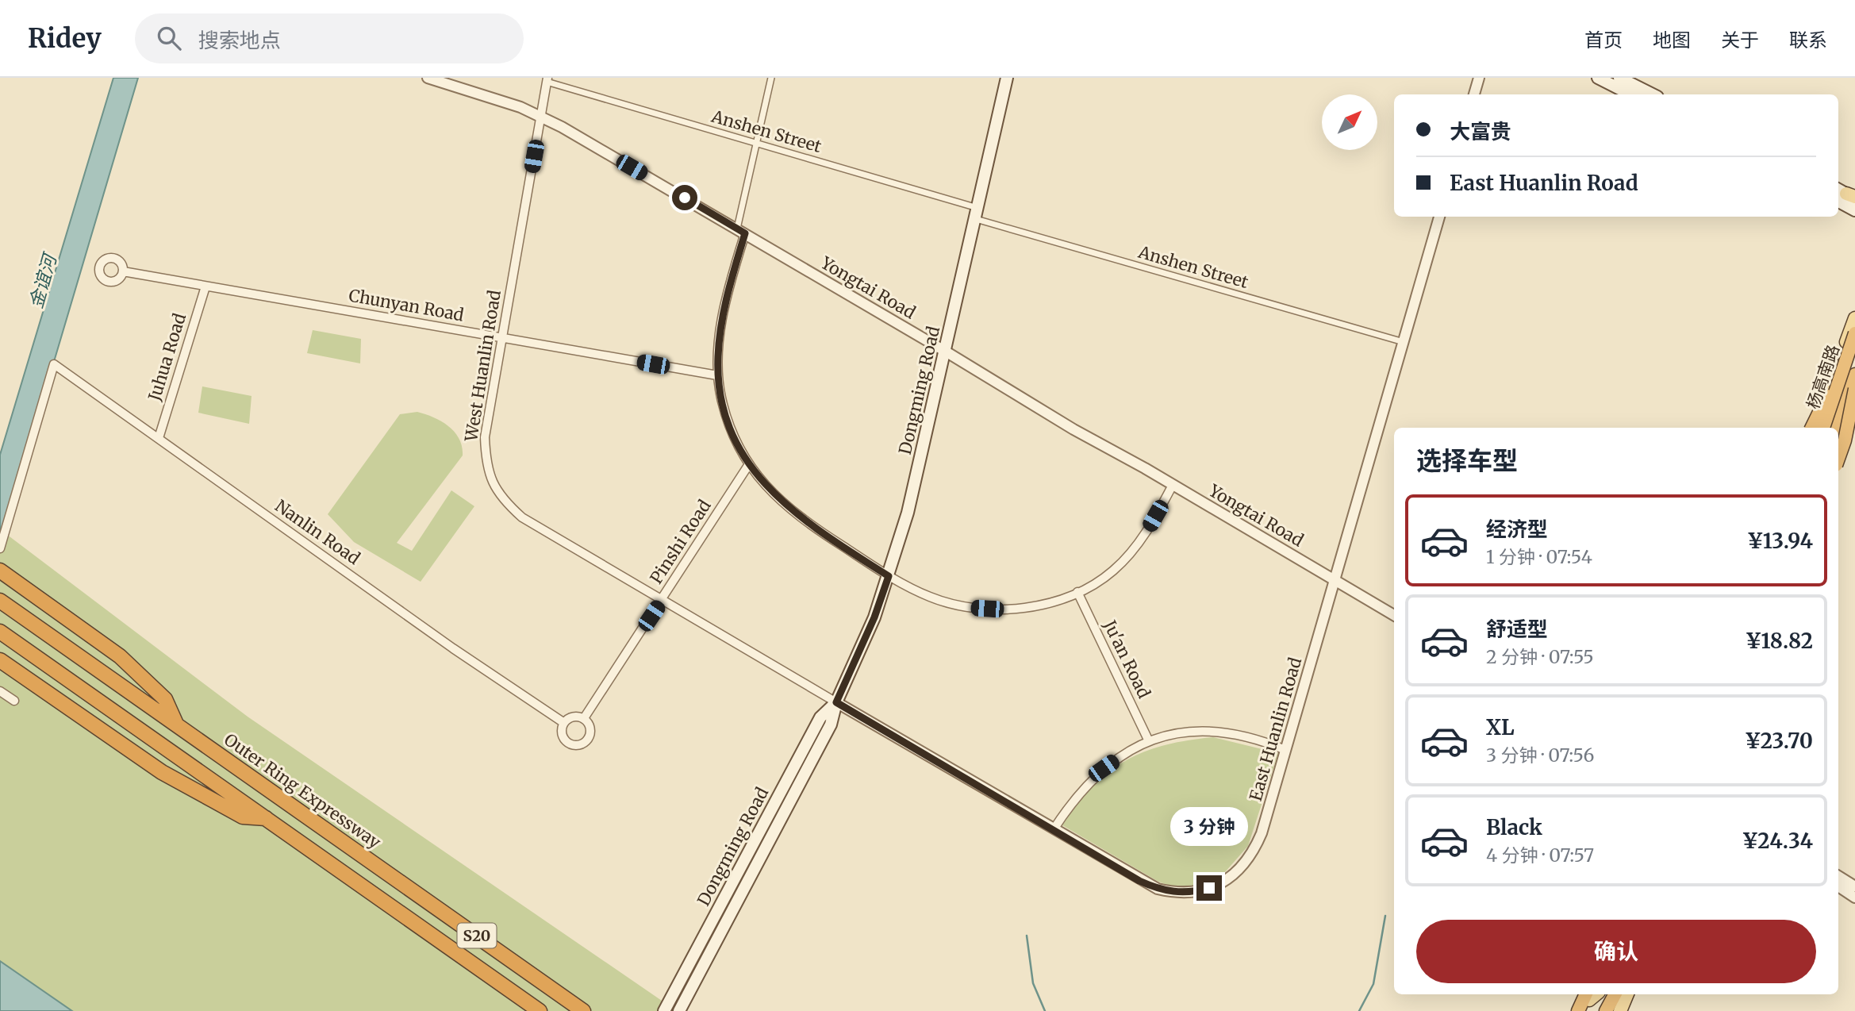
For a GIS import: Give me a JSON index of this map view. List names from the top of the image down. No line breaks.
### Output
{"streets":{"highway":["杨高南路","Outer Ring Expressway","S20"],"main road":["Dongming Road"],"street":["Anshen Street","Yongtai Road","Chunyan Road","Juhua Road","West Huanlin Road","Nanlin Road","Pinshi Road","Ju'an Road","East Huanlin Road"]},"crossings":[["Anshen Street","West Huanlin Road"],["Anshen Street","Dongming Road"],["Anshen Street","East Huanlin Road"],["Yongtai Road","West Huanlin Road"],["Yongtai Road","Dongming Road"],["Yongtai Road","East Huanlin Road"],["Chunyan Road","Juhua Road"],["Chunyan Road","West Huanlin Road"],["Juhua Road","Nanlin Road"],["West Huanlin Road","Dongming Road"],["West Huanlin Road","Pinshi Road"],["West Huanlin Road","East Huanlin Road"],["Dongming Road","East Huanlin Road"],["Nanlin Road","Pinshi Road"]],"water":["金谊河"],"north":"top right","page":{"header":"Ridey","search":"搜索地点","nav":["首页","地图","关于","联系"],"banner":["大富贵","East Huanlin Road"],"heading":"选择车型","list":[{"name":"经济型","note":"1 分钟 · 07:54","value":"¥13.94"},{"name":"舒适型","note":"2 分钟 · 07:55","value":"¥18.82"},{"name":"XL","note":"3 分钟 · 07:56","value":"¥23.70"},{"name":"Black","note":"4 分钟 · 07:57","value":"¥24.34"}],"bubble":"3 分钟","buttons":"确认"}}
